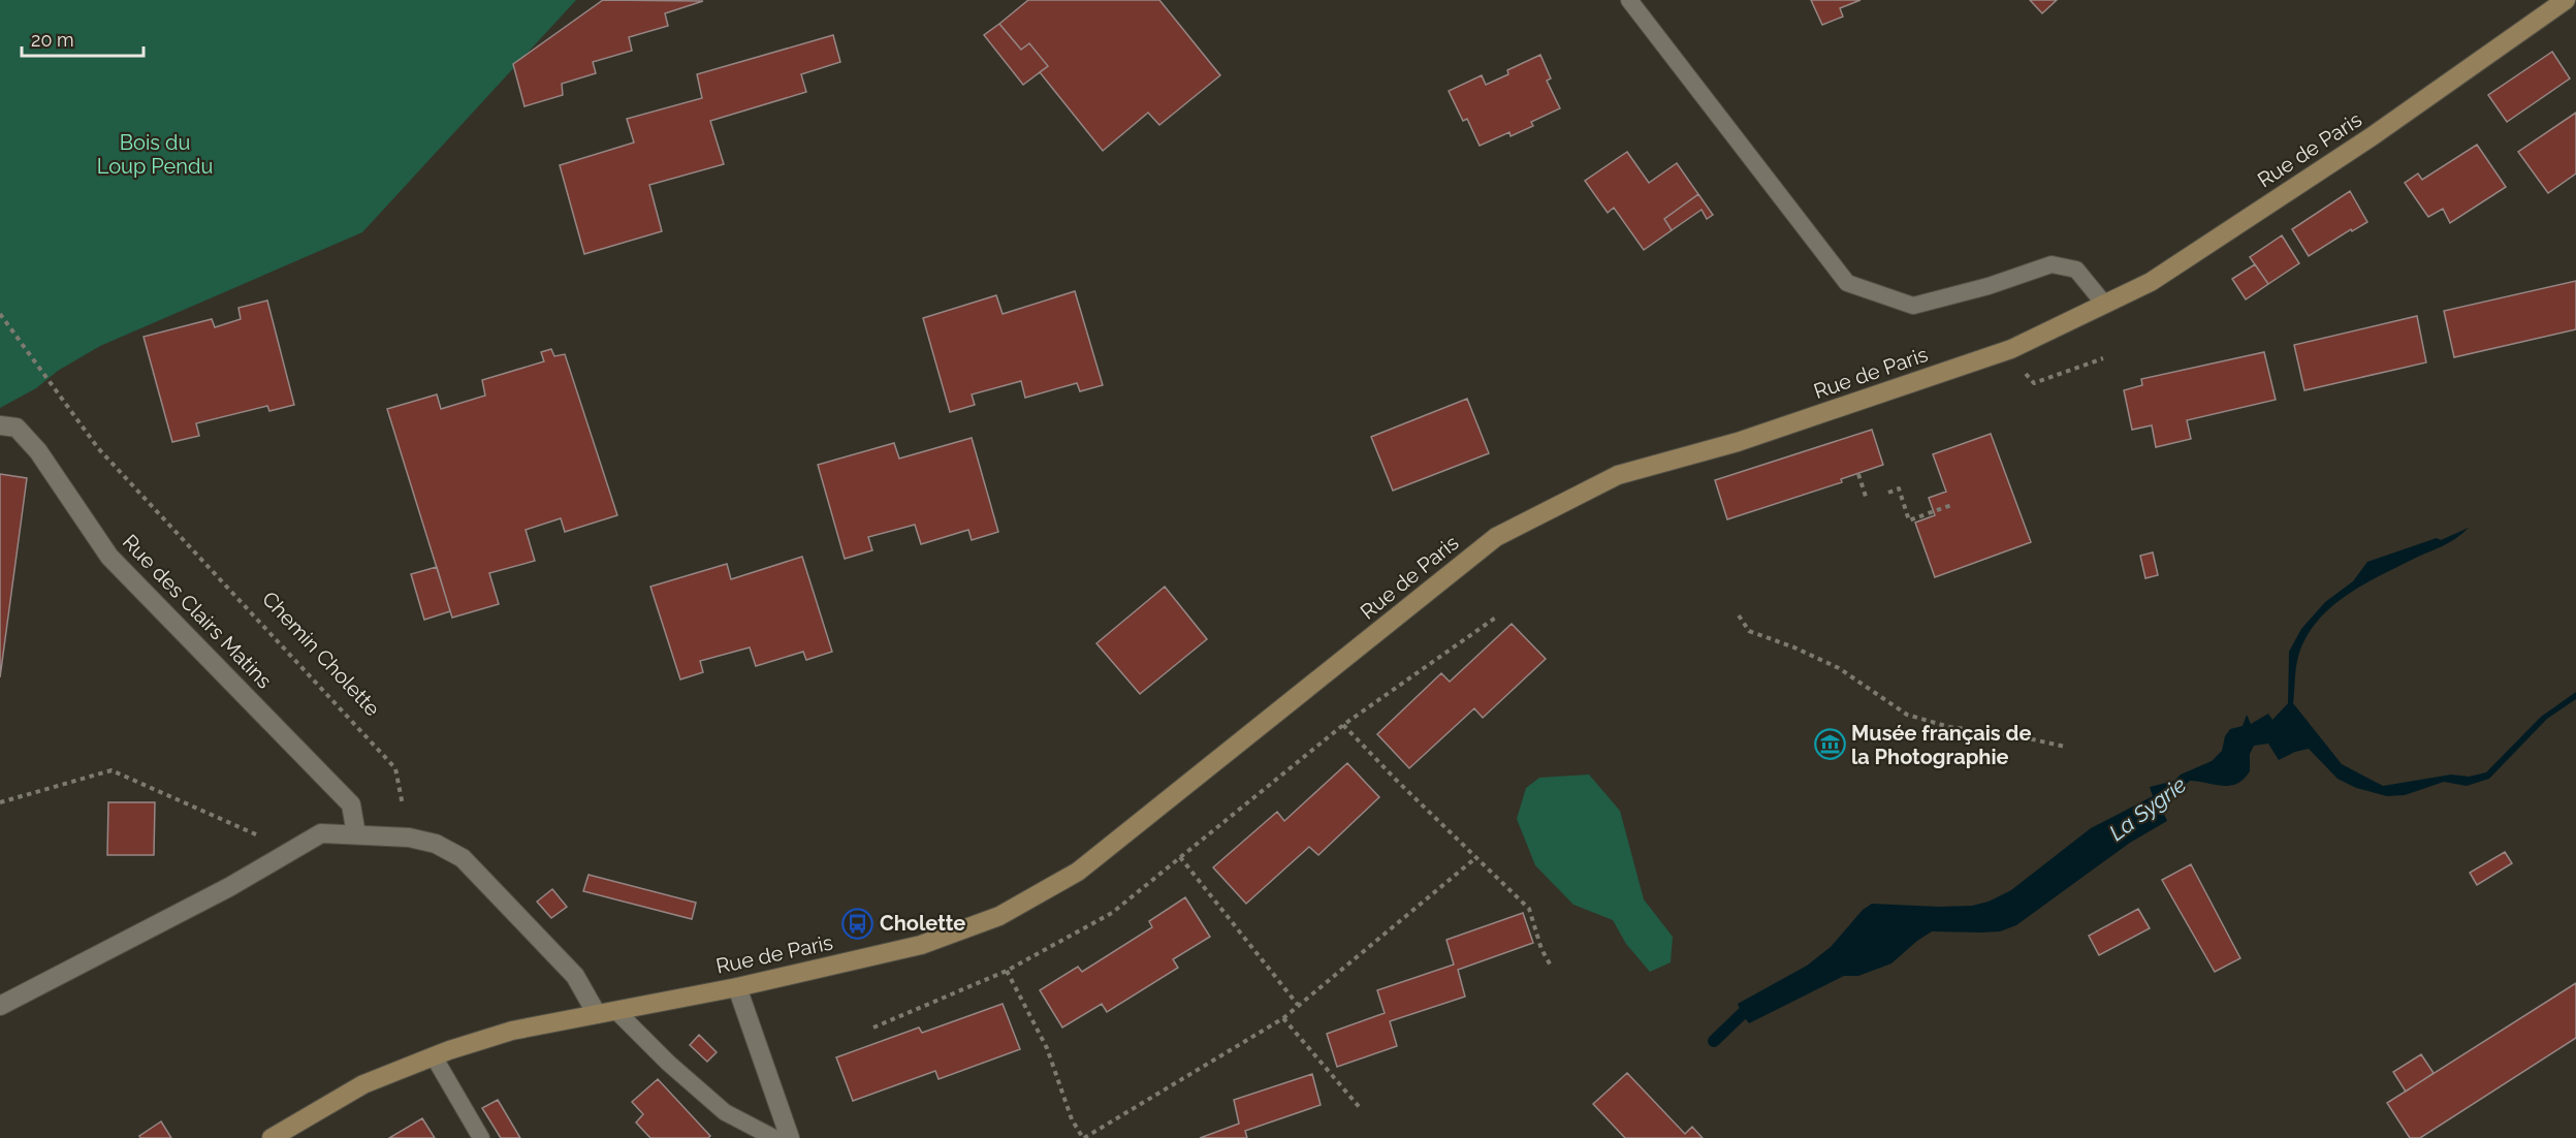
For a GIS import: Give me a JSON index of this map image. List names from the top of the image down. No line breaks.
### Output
{"streets":{"street":["Rue de Paris","Rue des Clairs Matins"],"path":["Chemin Cholette"]},"water":["La Sygrie"],"parks":["Bois du Loup Pendu"],"places":{"museum":["Musée français de la Photographie"],"bus stop":["Cholette"]},"scale_bar":"20 m"}
